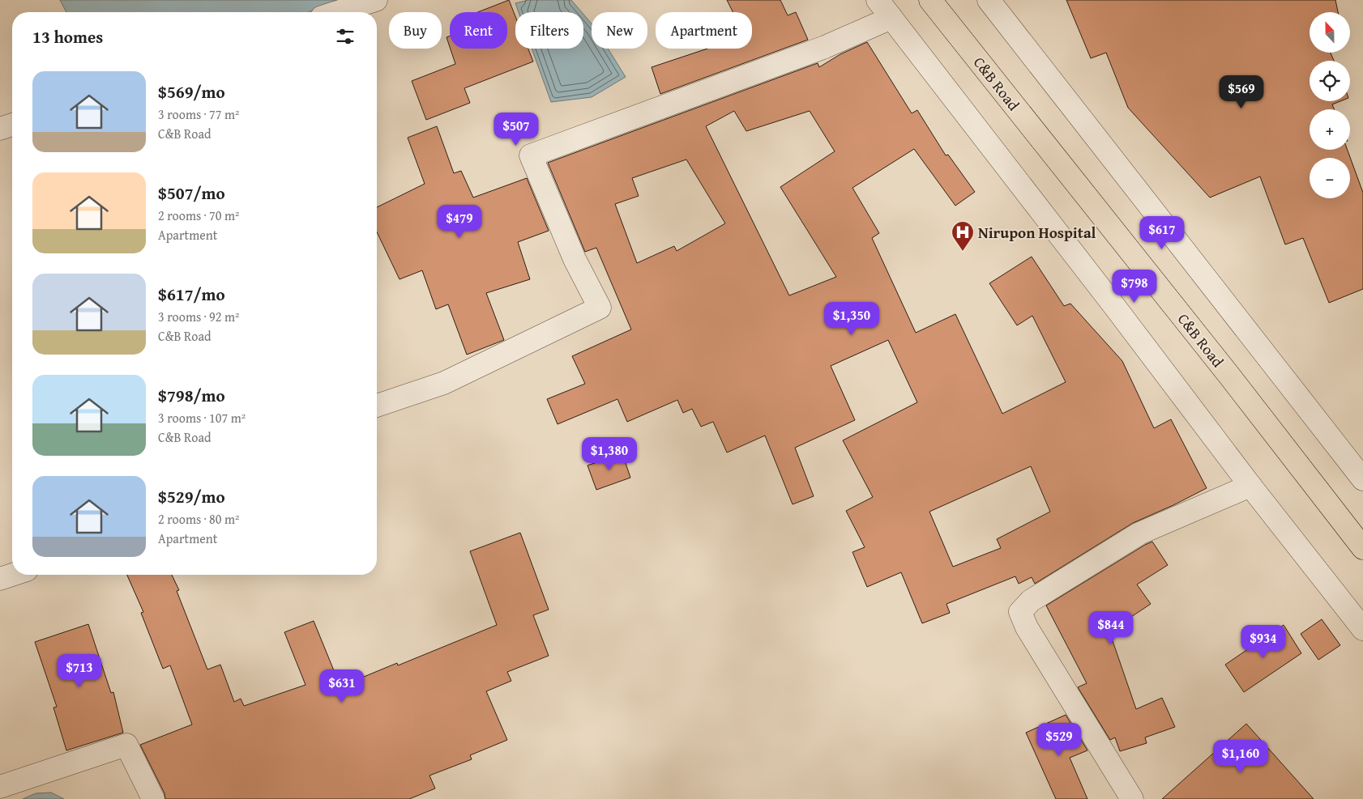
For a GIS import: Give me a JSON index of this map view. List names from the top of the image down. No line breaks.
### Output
{"streets":{"highway":["C&B Road"]},"places":{"hospital":["Nirupon Hospital"]},"north":"top","page":{"map_buttons":["+","−"],"chip":["Buy","Rent","Filters","New","Apartment"],"heading":"13 homes","list":[{"name":"$569/mo","note":"3 rooms · 77 m² · C&B Road"},{"name":"$507/mo","note":"2 rooms · 70 m² · Apartment"},{"name":"$617/mo","note":"3 rooms · 92 m² · C&B Road"},{"name":"$798/mo","note":"3 rooms · 107 m² · C&B Road"},{"name":"$529/mo","note":"2 rooms · 80 m² · Apartment"}],"price":["$569","$507","$479","$617","$798","$1,350","$1,380","$844","$934","$713","$631","$529","$1,160"]}}
